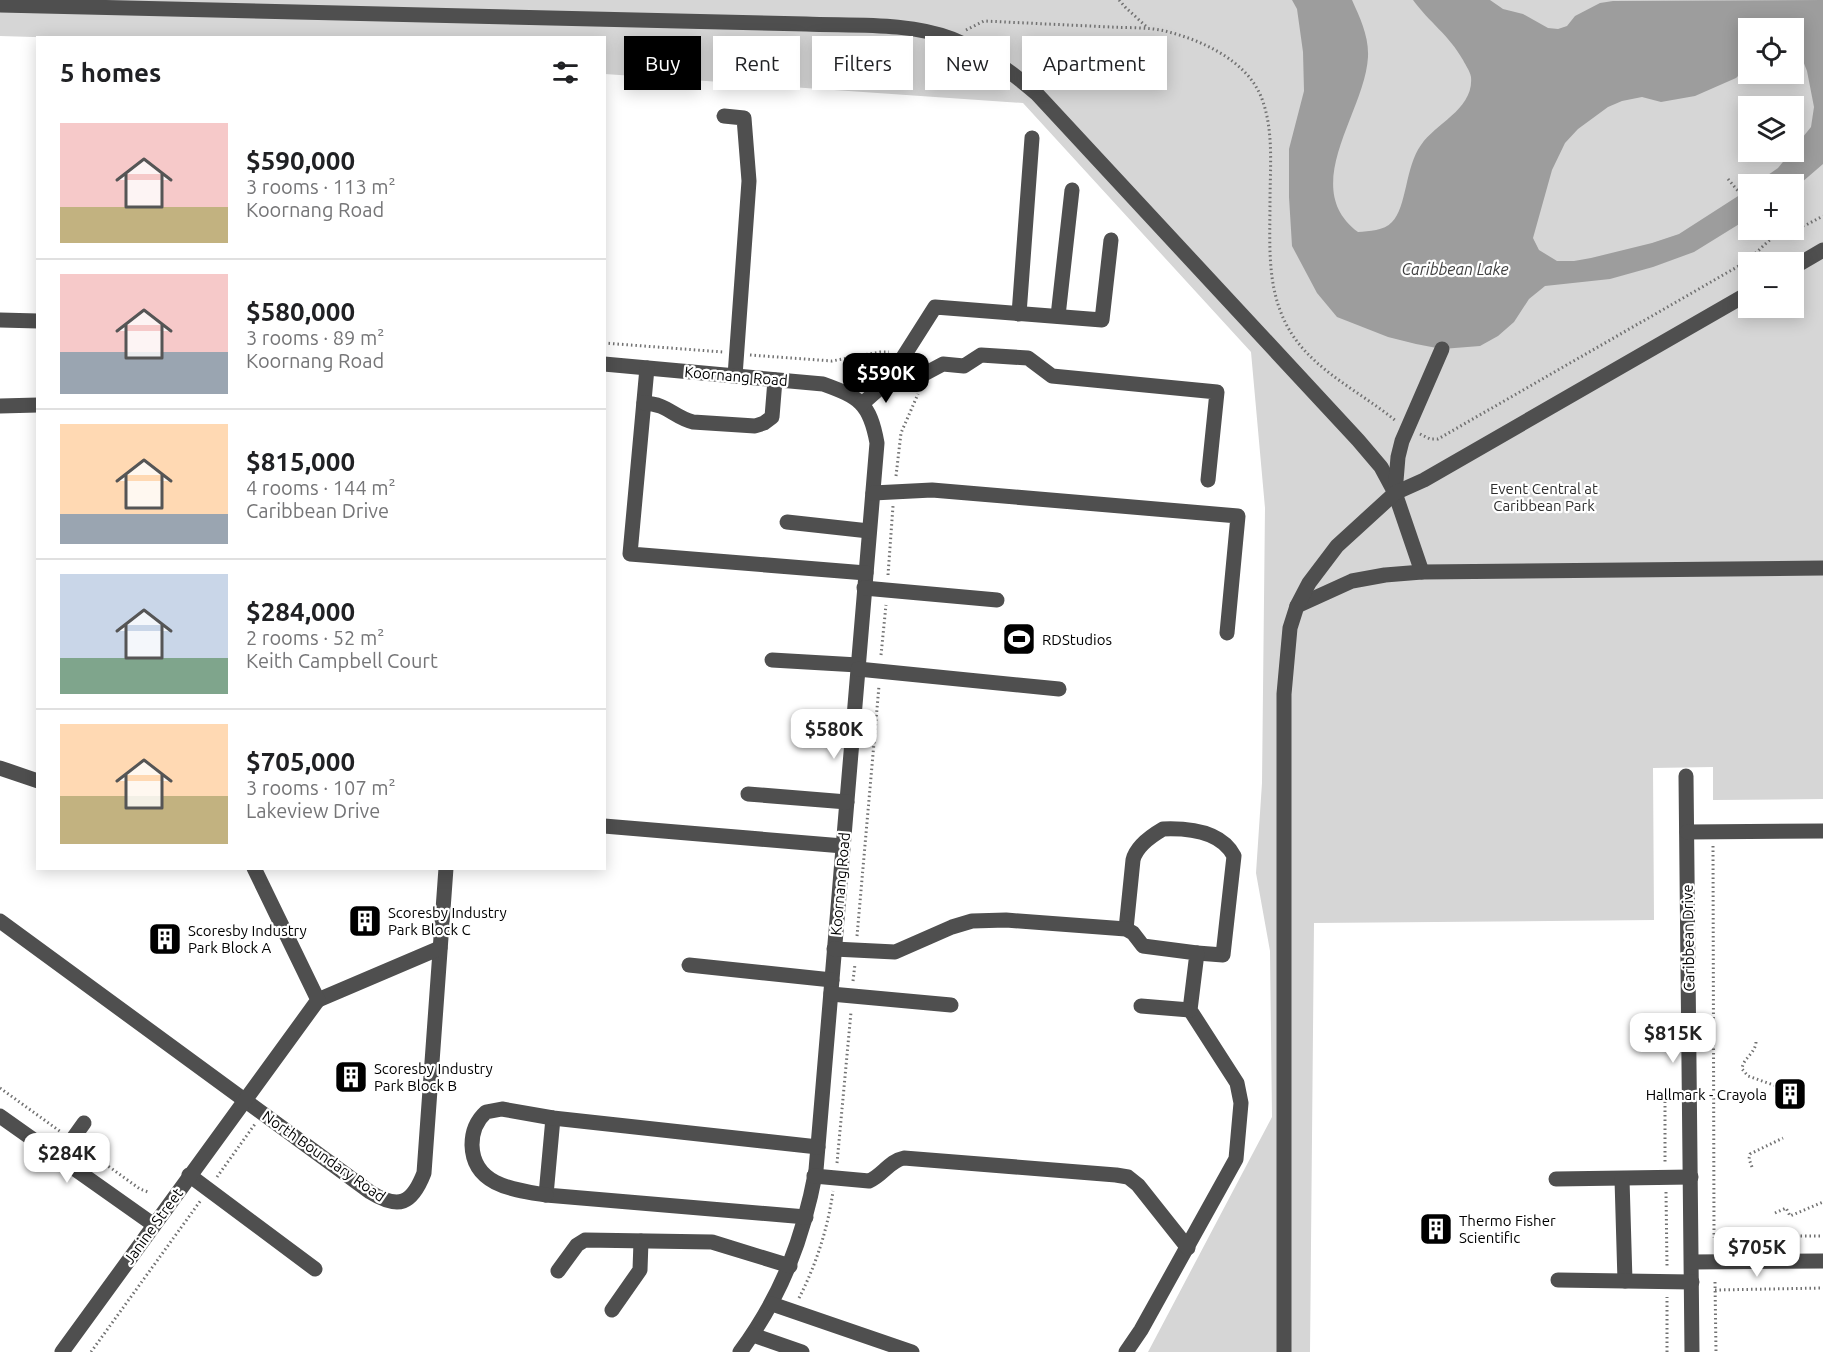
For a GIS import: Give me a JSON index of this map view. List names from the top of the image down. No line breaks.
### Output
{"streets":{"street":["Koornang Road","Caribbean Drive","North Boundary Road","Janine Street"]},"crossings":[["North Boundary Road","Janine Street"]],"water":["Caribbean Lake"],"parks":["Event Central at Caribbean Park"],"places":{"sports":["RDStudios"],"building":["Scoresby Industry Park Block C","Scoresby Industry Park Block A","Scoresby Industry Park Block B","Hallmark - Crayola","Thermo Fisher Scientific"]},"page":{"map_buttons":["+","−"],"chip":["Buy","Rent","Filters","New","Apartment"],"heading":"5 homes","list":[{"name":"$590,000","note":"3 rooms · 113 m² · Koornang Road"},{"name":"$580,000","note":"3 rooms · 89 m² · Koornang Road"},{"name":"$815,000","note":"4 rooms · 144 m² · Caribbean Drive"},{"name":"$284,000","note":"2 rooms · 52 m² · Keith Campbell Court"},{"name":"$705,000","note":"3 rooms · 107 m² · Lakeview Drive"}],"price":["$590K","$580K","$815K","$284K","$705K"]}}
